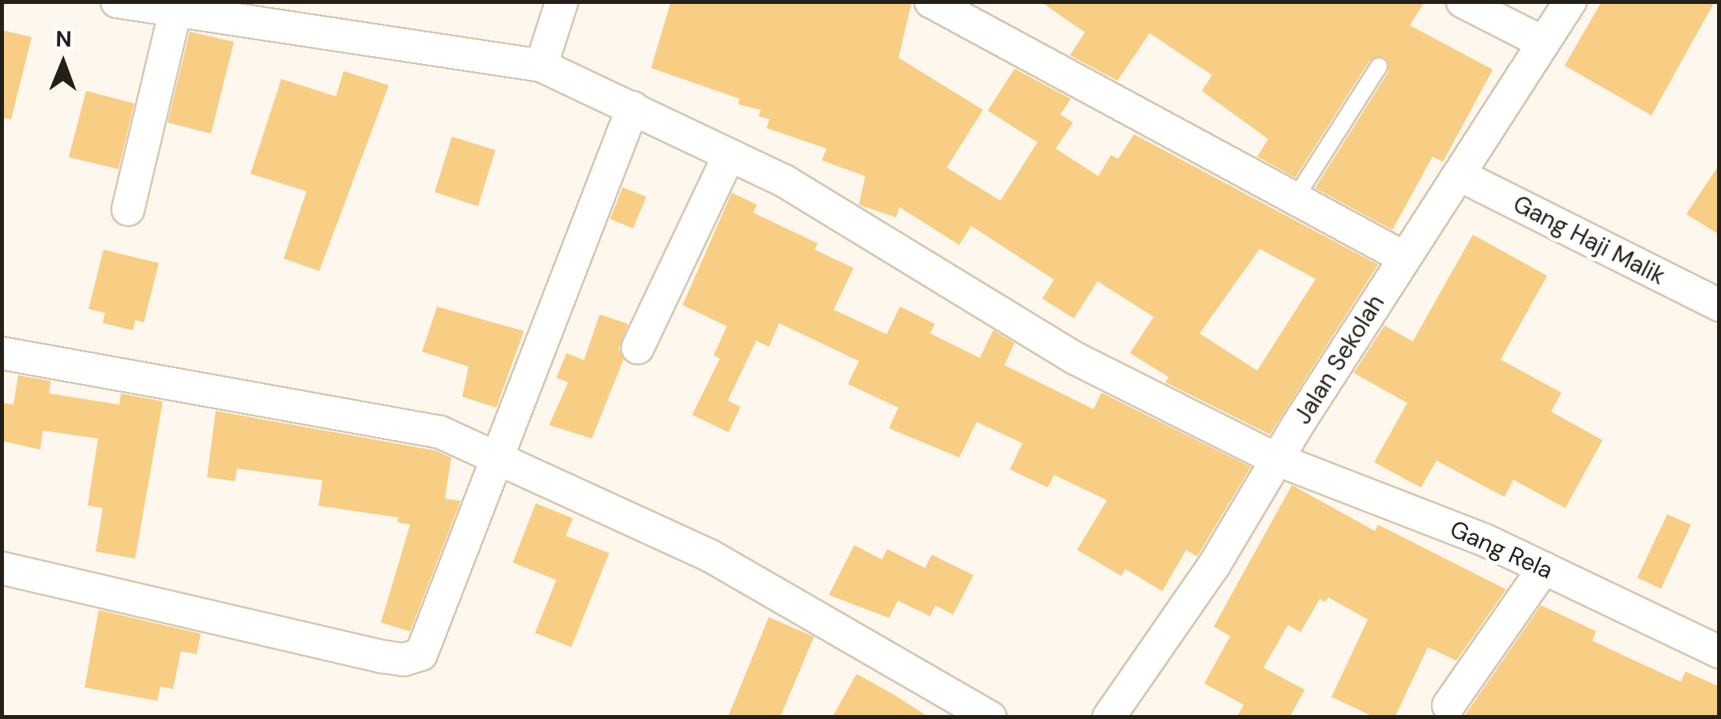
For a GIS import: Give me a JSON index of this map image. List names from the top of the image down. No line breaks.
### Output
{"streets":{"street":["Gang Haji Malik","Jalan Sekolah","Gang Rela"]},"crossings":[["Gang Haji Malik","Jalan Sekolah"],["Jalan Sekolah","Gang Rela"]],"north":"top"}
